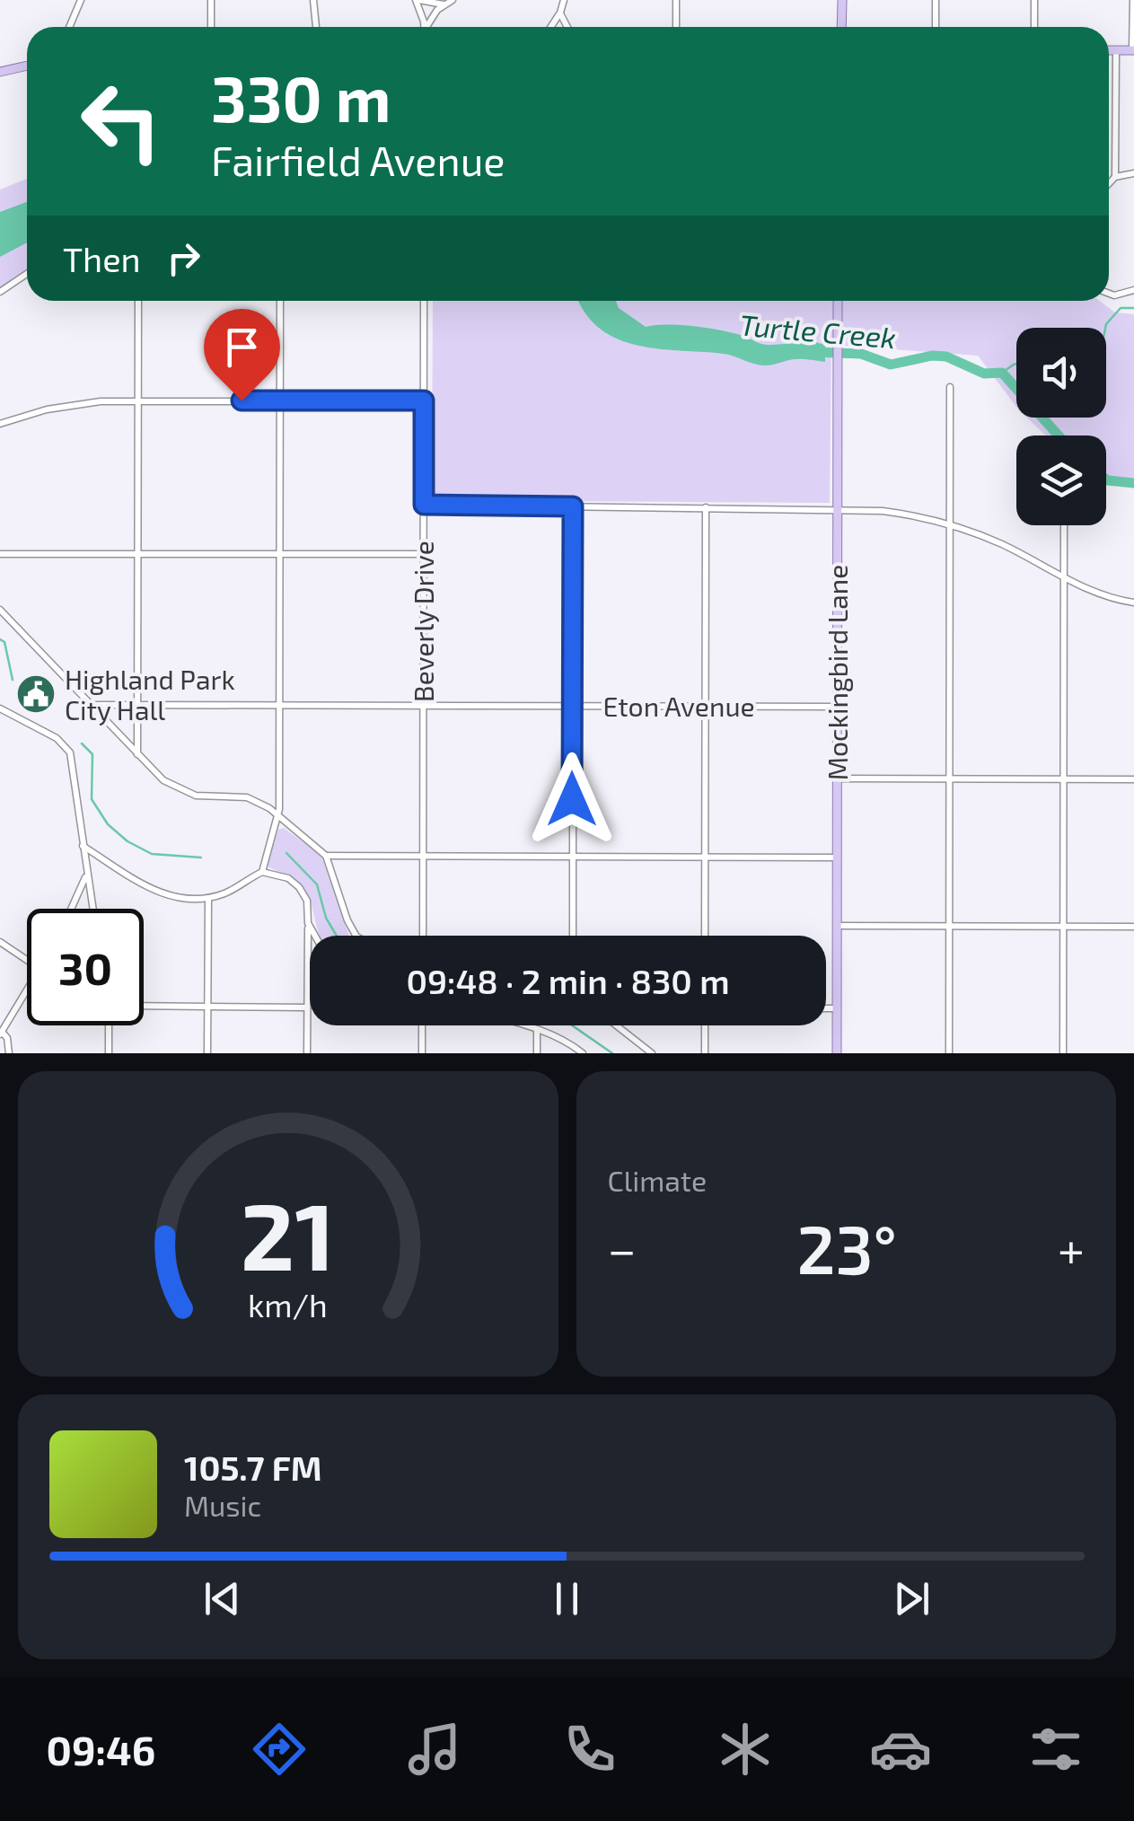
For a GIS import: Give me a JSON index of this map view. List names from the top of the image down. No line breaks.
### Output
{"streets":{"main road":["Mockingbird Lane"],"street":["Beverly Drive","Eton Avenue"]},"crossings":[["Beverly Drive","Eton Avenue"],["Mockingbird Lane","Eton Avenue"]],"water":["Turtle Creek"],"places":{"public building":["Highland Park City Hall"]},"page":{"turn":["330 m","Fairfield Avenue"],"then":"Then","limit":"30","trip":"09:48 · 2 min · 830 m","tile":"Climate","heat":["−","23°","+"],"song":["105.7 FM","Music"],"tabs":"09:46","gauge":["21","km/h"]}}
